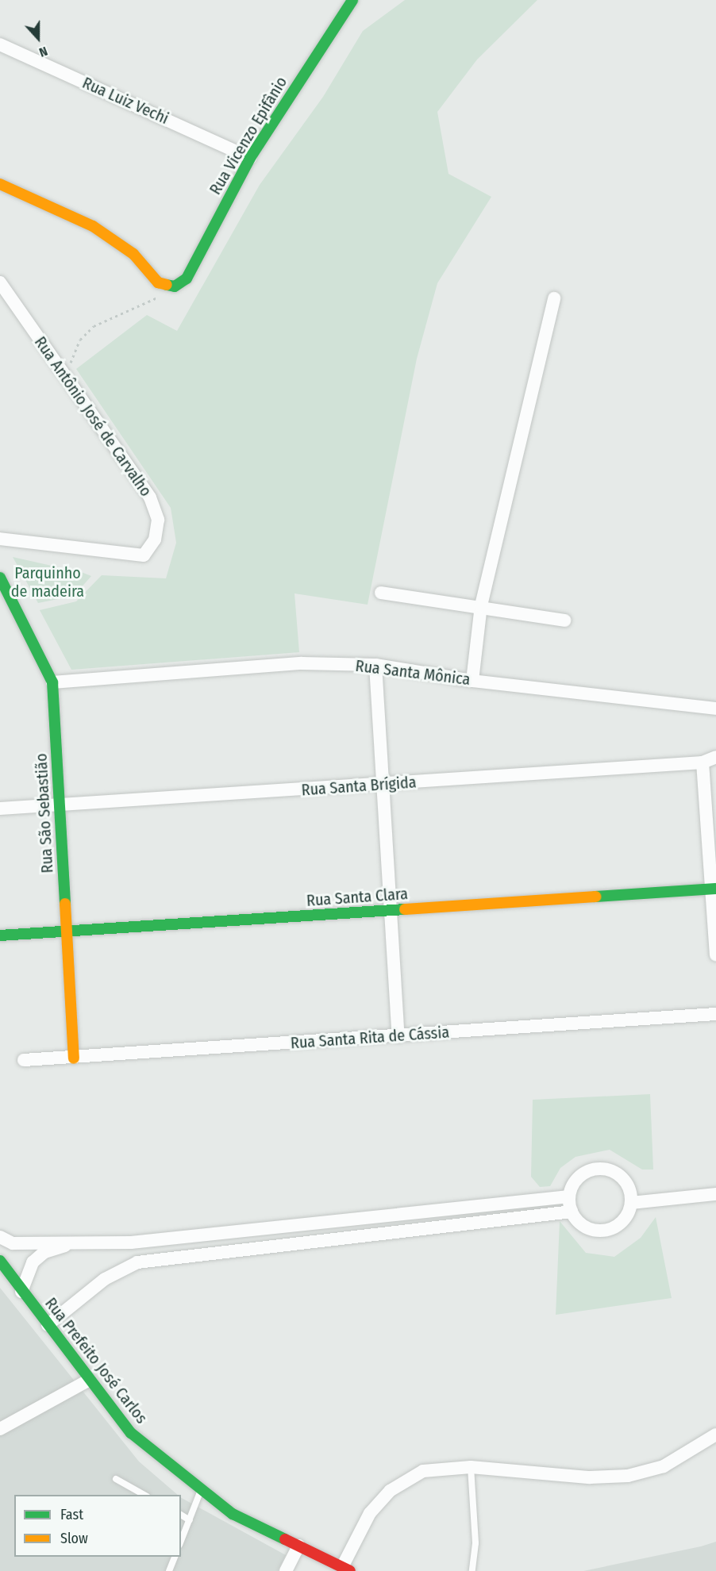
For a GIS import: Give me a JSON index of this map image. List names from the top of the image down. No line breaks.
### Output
{"streets":{"street":["Rua Luiz Vechi","Rua Vicenzo Epifânio","Rua Antônio José de Carvalho","Rua Santa Mônica","Rua Santa Brígida","Rua São Sebastião","Rua Santa Clara","Rua Santa Rita de Cássia","Rua Prefeito José Carlos"]},"crossings":[["Rua Luiz Vechi","Rua Vicenzo Epifânio"],["Rua Santa Mônica","Rua São Sebastião"],["Rua Santa Brígida","Rua São Sebastião"],["Rua São Sebastião","Rua Santa Clara"],["Rua São Sebastião","Rua Santa Rita de Cássia"]],"parks":["Parquinho de madeira"],"legend":["Fast","Slow"],"north":"bottom"}
